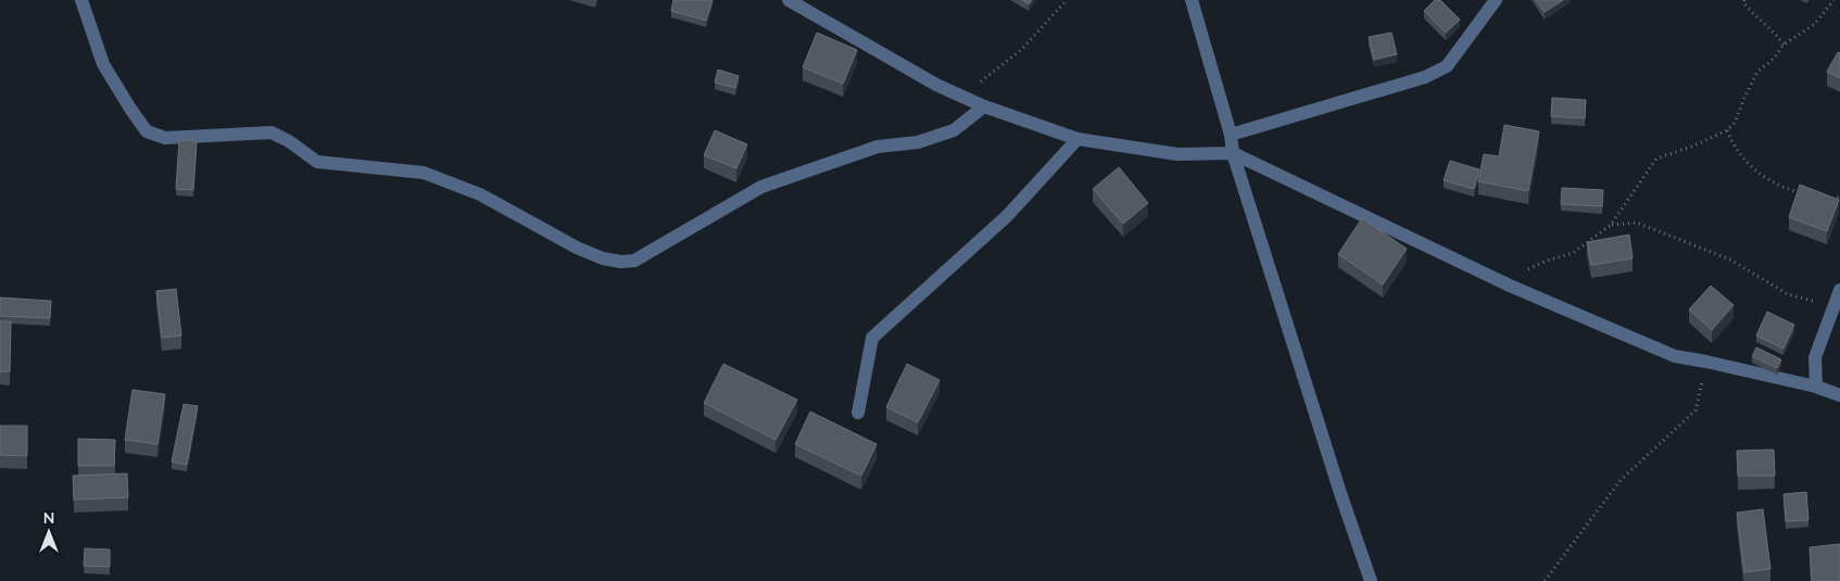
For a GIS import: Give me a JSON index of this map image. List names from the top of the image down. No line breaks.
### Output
{"north":"top"}
